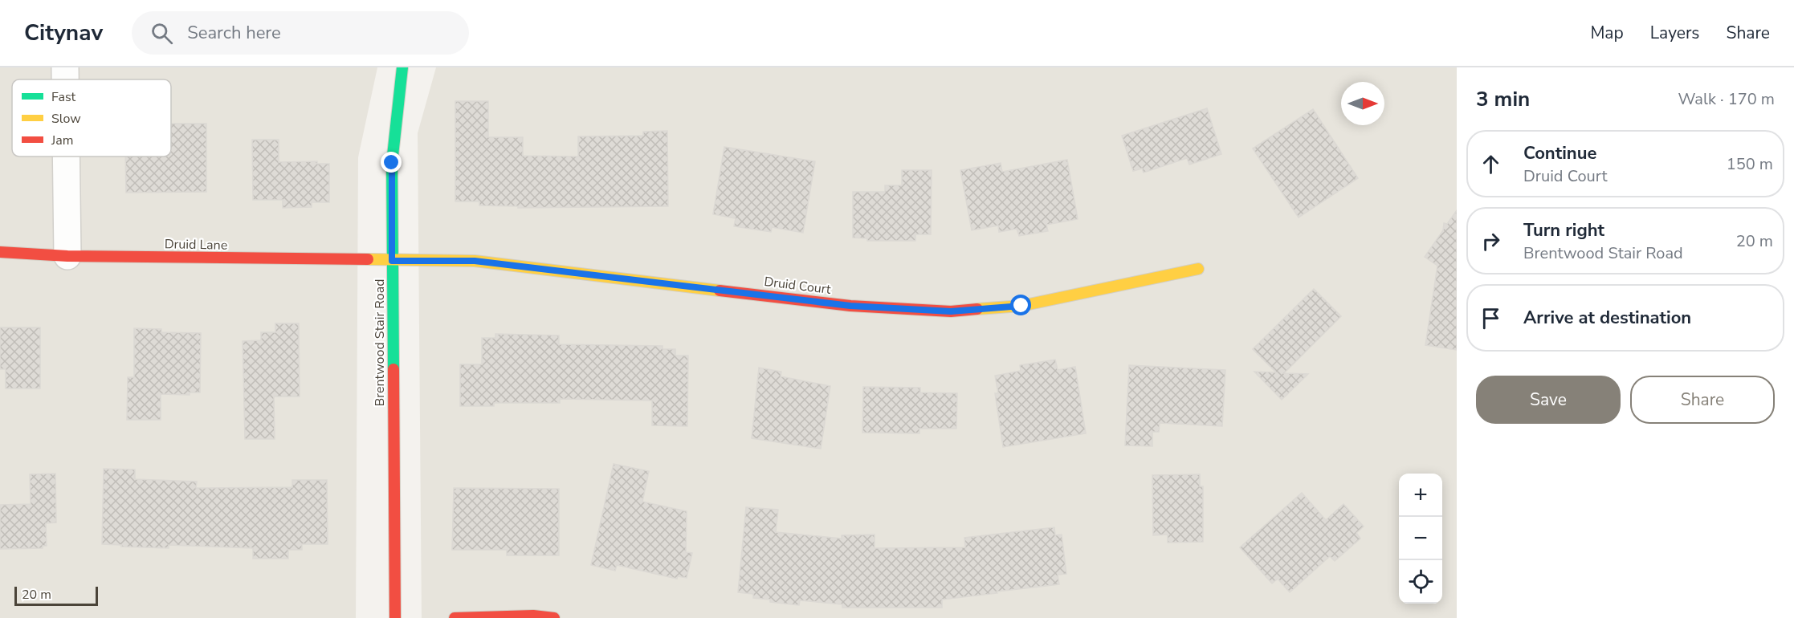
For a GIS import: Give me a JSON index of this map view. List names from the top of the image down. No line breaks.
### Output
{"streets":{"street":["Druid Lane","Druid Court","Brentwood Stair Road"]},"crossings":[["Druid Lane","Druid Court"],["Druid Lane","Brentwood Stair Road"],["Druid Court","Brentwood Stair Road"]],"legend":["Fast","Slow","Jam"],"scale_bar":"20 m","north":"right","page":{"header":"Citynav","search":"Search here","nav":["Map","Layers","Share"],"heading":["3 min","Walk · 170 m"],"list":[["Continue","Druid Court","150 m"],["Turn right","Brentwood Stair Road","20 m"],"Arrive at destination"],"buttons":["Save","Share"],"map_buttons":["+","−"],"scale":"20 m"}}
